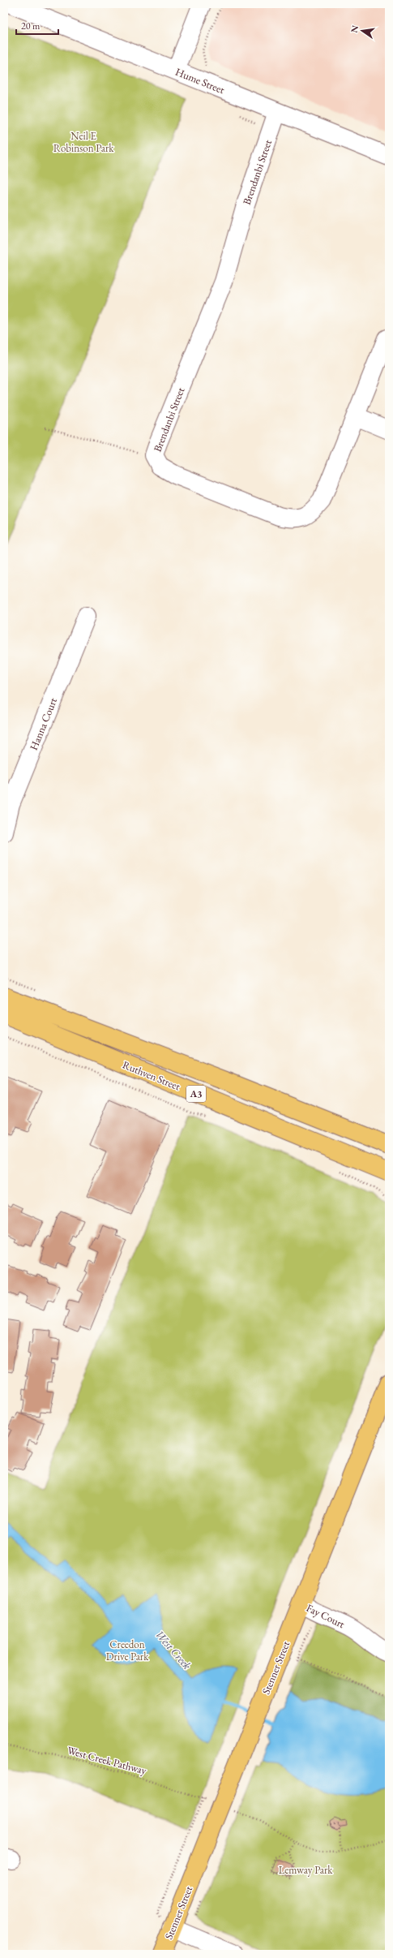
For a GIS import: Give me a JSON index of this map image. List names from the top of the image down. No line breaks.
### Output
{"streets":{"main road":["Ruthven Street","A3","Stenner Street"],"street":["Hume Street","Brendanbi Street","Hanna Court","Fay Court"],"path":["West Creek Pathway"]},"crossings":[["Hume Street","Brendanbi Street"],["Fay Court","Stenner Street"],["Stenner Street","West Creek Pathway"]],"water":["West Creek"],"parks":["Neil E Robinson Park","Creedon Drive Park","Lemway Park"],"scale_bar":"20 m","north":"left"}
